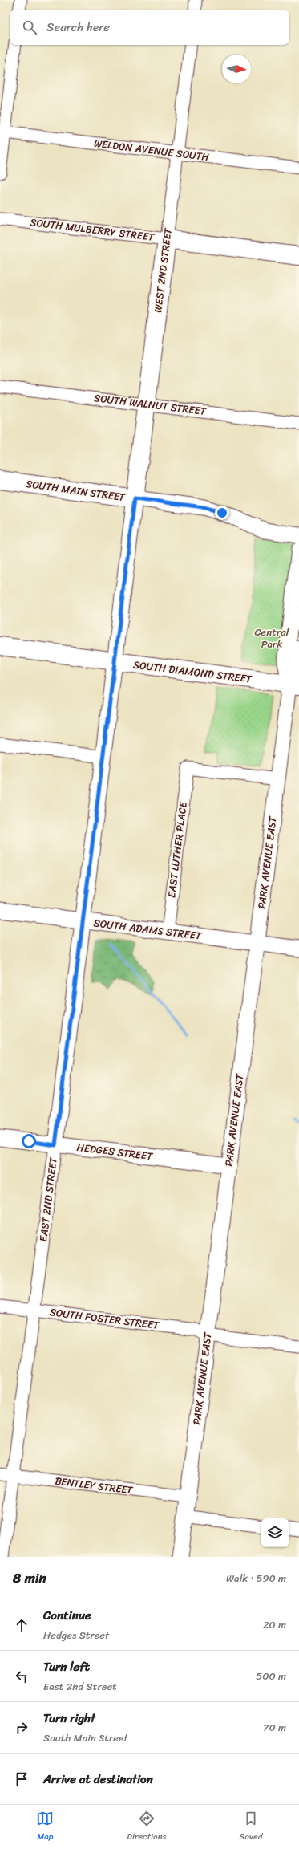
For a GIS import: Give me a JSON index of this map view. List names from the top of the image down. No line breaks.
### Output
{"streets":{"highway":["SOUTH MULBERRY STREET","WEST 2ND STREET","SOUTH MAIN STREET","SOUTH DIAMOND STREET"],"main road":["PARK AVENUE EAST","SOUTH ADAMS STREET","HEDGES STREET","EAST 2ND STREET"],"street":["WELDON AVENUE SOUTH","SOUTH WALNUT STREET","EAST LUTHER PLACE","SOUTH FOSTER STREET","BENTLEY STREET"]},"crossings":[["WELDON AVENUE SOUTH","WEST 2ND STREET"],["SOUTH MULBERRY STREET","WEST 2ND STREET"],["WEST 2ND STREET","SOUTH WALNUT STREET"],["WEST 2ND STREET","SOUTH MAIN STREET"],["WEST 2ND STREET","EAST 2ND STREET"],["SOUTH MAIN STREET","EAST 2ND STREET"],["SOUTH DIAMOND STREET","PARK AVENUE EAST"],["SOUTH DIAMOND STREET","EAST 2ND STREET"],["EAST LUTHER PLACE","PARK AVENUE EAST"],["EAST LUTHER PLACE","SOUTH ADAMS STREET"],["PARK AVENUE EAST","SOUTH ADAMS STREET"],["PARK AVENUE EAST","HEDGES STREET"],["PARK AVENUE EAST","SOUTH FOSTER STREET"],["PARK AVENUE EAST","BENTLEY STREET"],["SOUTH ADAMS STREET","EAST 2ND STREET"],["HEDGES STREET","EAST 2ND STREET"],["EAST 2ND STREET","SOUTH FOSTER STREET"],["EAST 2ND STREET","BENTLEY STREET"]],"parks":["Central Park"],"north":"right","page":{"search":"Search here","heading":["8 min","Walk · 590 m"],"list":[["Continue","Hedges Street","20 m"],["Turn left","East 2nd Street","500 m"],["Turn right","South Main Street","70 m"],"Arrive at destination"],"nav":["Map","Directions","Saved"]}}
